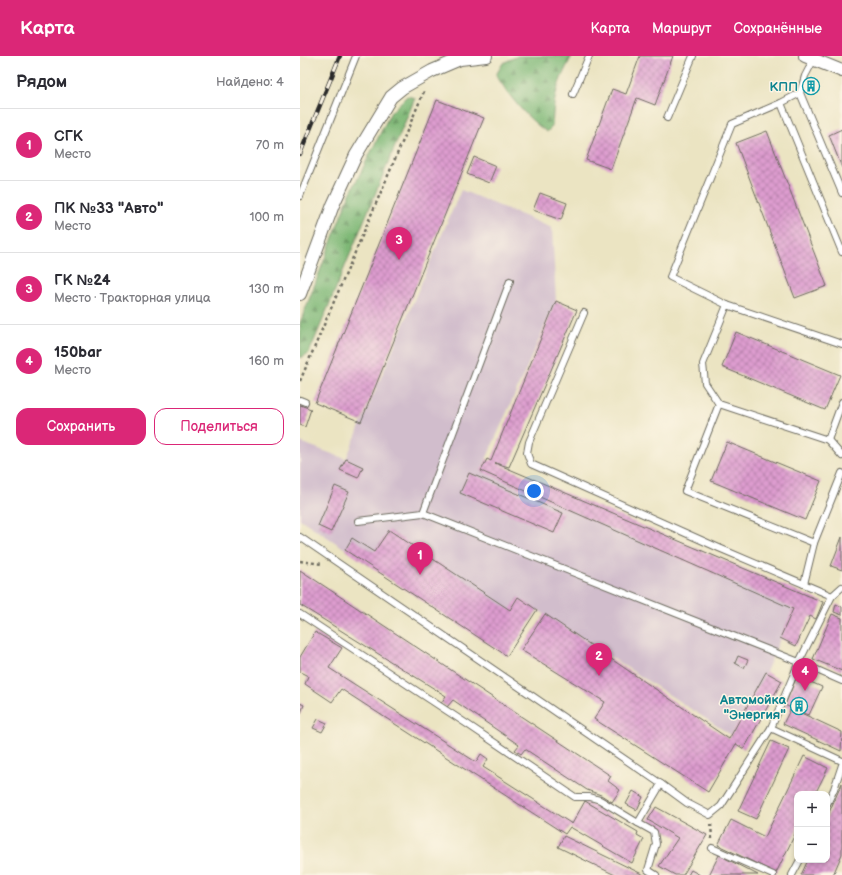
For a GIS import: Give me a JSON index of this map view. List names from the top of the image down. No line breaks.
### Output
{"places":{"building":["КПП","Автомойка \"Энергия\""]},"page":{"header":"Карта","nav":["Карта","Маршрут","Сохранённые"],"heading":["Рядом","Найдено: 4"],"list":[{"mark":"1","name":"СГК","note":"Место","value":"70 m"},{"mark":"2","name":"ПК №33 \"Авто\"","note":"Место","value":"100 m"},{"mark":"3","name":"ГК №24","note":"Место · Тракторная улица","value":"130 m"},{"mark":"4","name":"150bar","note":"Место","value":"160 m"}],"pins":["3","1","2","4"],"buttons":["Сохранить","Поделиться"],"map_buttons":["+","−"]}}
